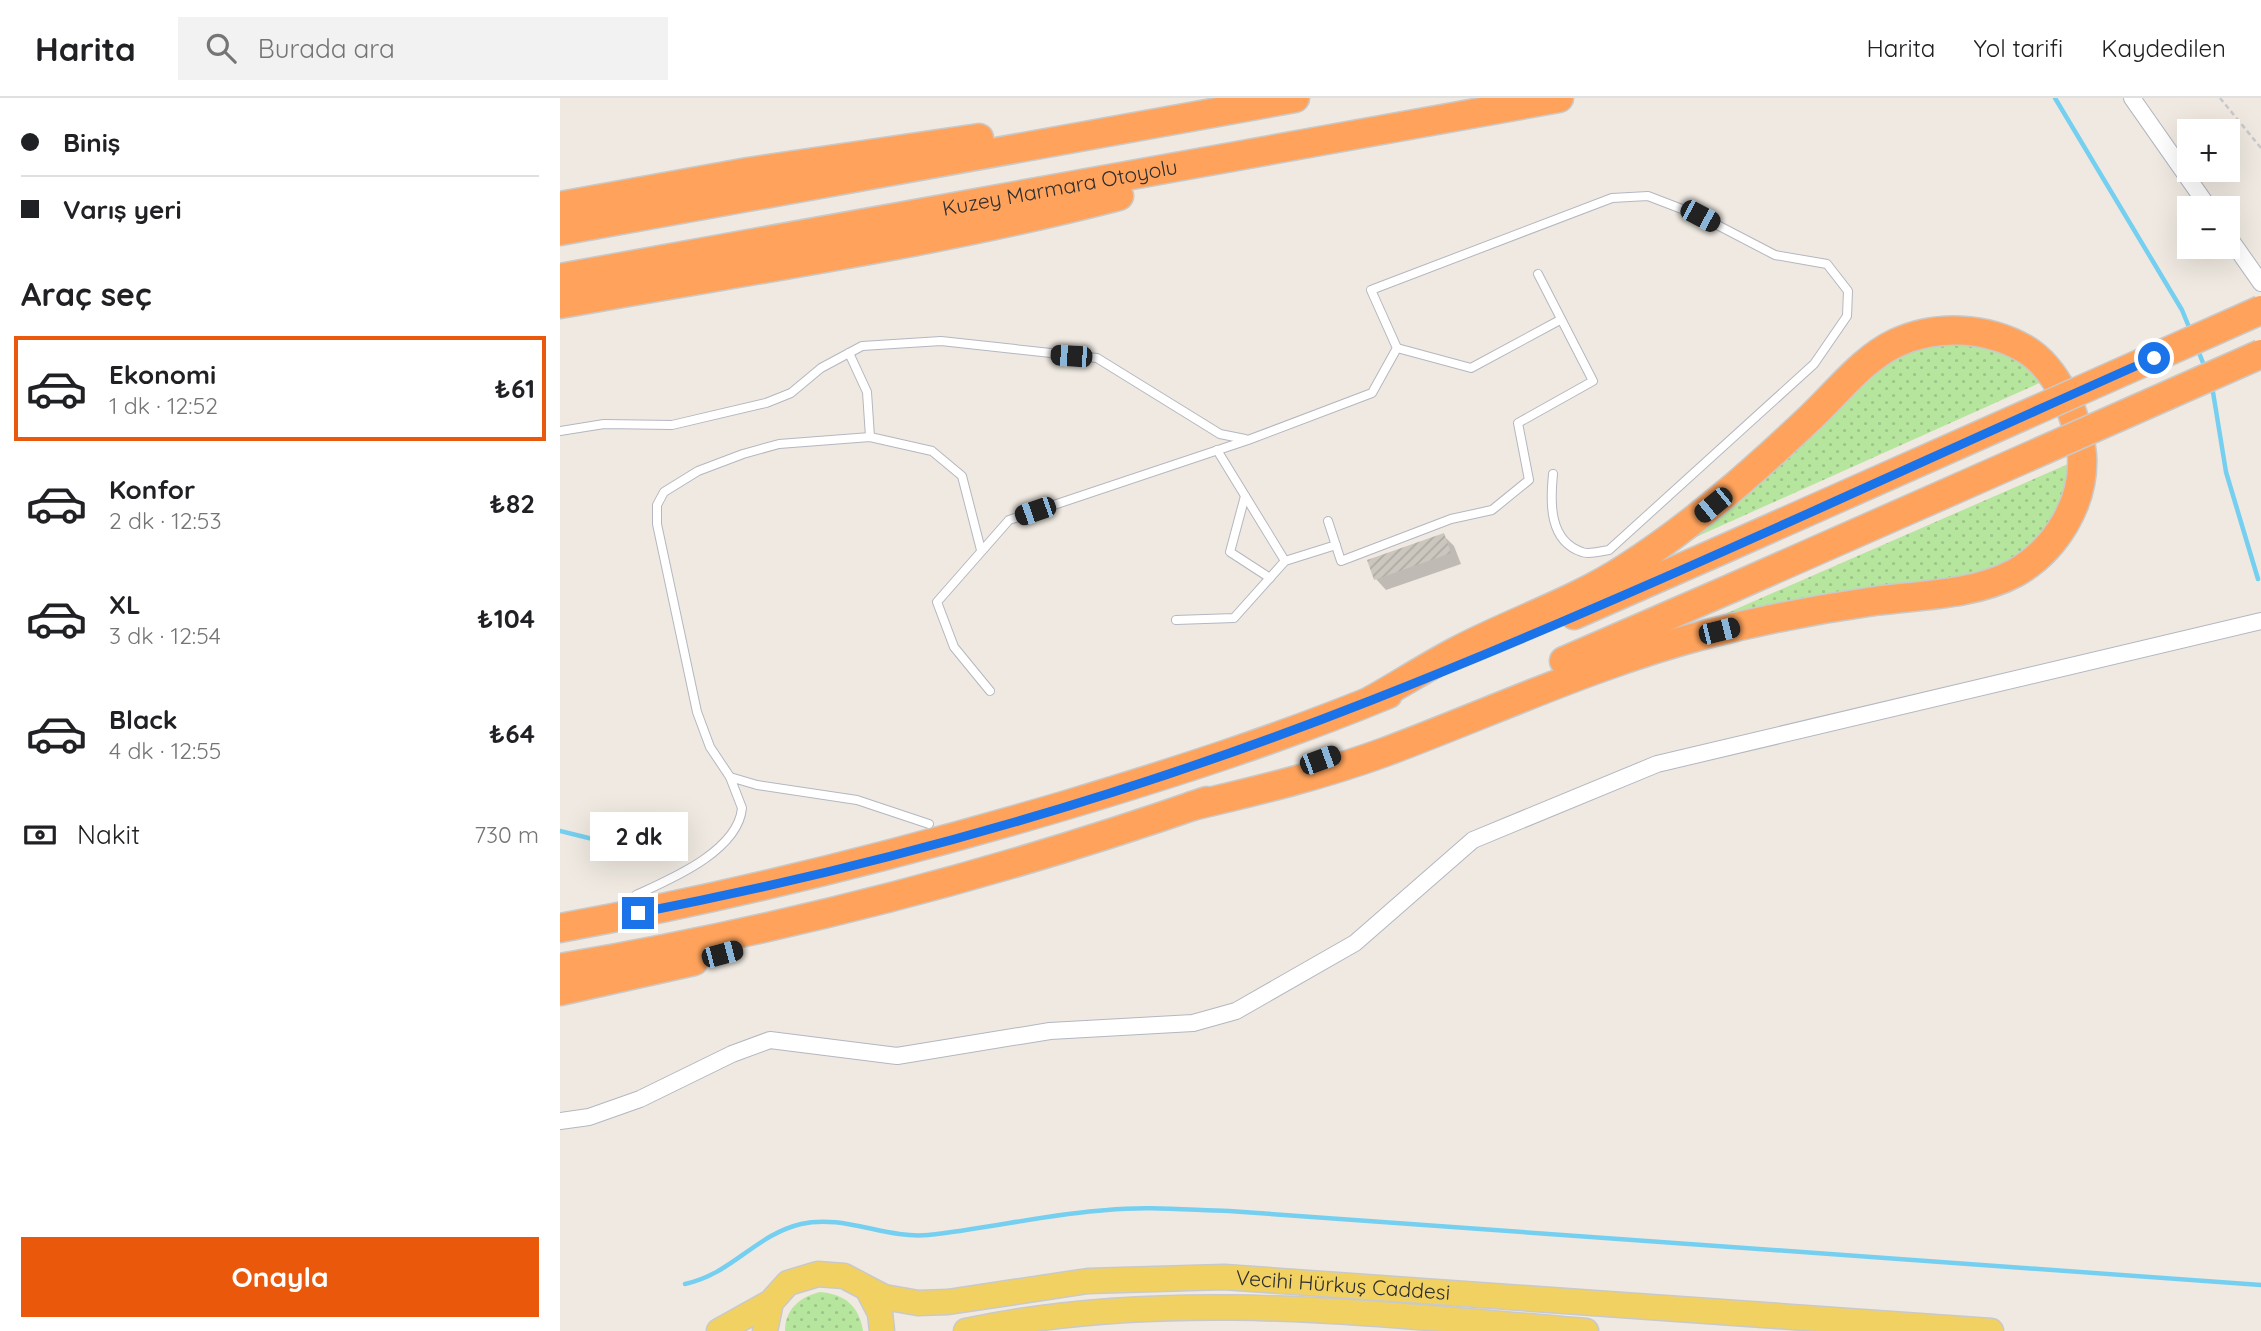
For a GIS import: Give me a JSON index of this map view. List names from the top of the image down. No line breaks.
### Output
{"streets":{"highway":["Kuzey Marmara Otoyolu"],"main road":["Vecihi Hürkuş Caddesi"]},"page":{"header":"Harita","search":"Burada ara","nav":["Harita","Yol tarifi","Kaydedilen"],"banner":["Biniş","Varış yeri"],"map_buttons":["+","−"],"heading":"Araç seç","list":[{"name":"Ekonomi","note":"1 dk · 12:52","value":"₺61"},{"name":"Konfor","note":"2 dk · 12:53","value":"₺82"},{"name":"XL","note":"3 dk · 12:54","value":"₺104"},{"name":"Black","note":"4 dk · 12:55","value":"₺64"}],"pay":["Nakit","730 m"],"bubble":"2 dk","buttons":"Onayla"}}
